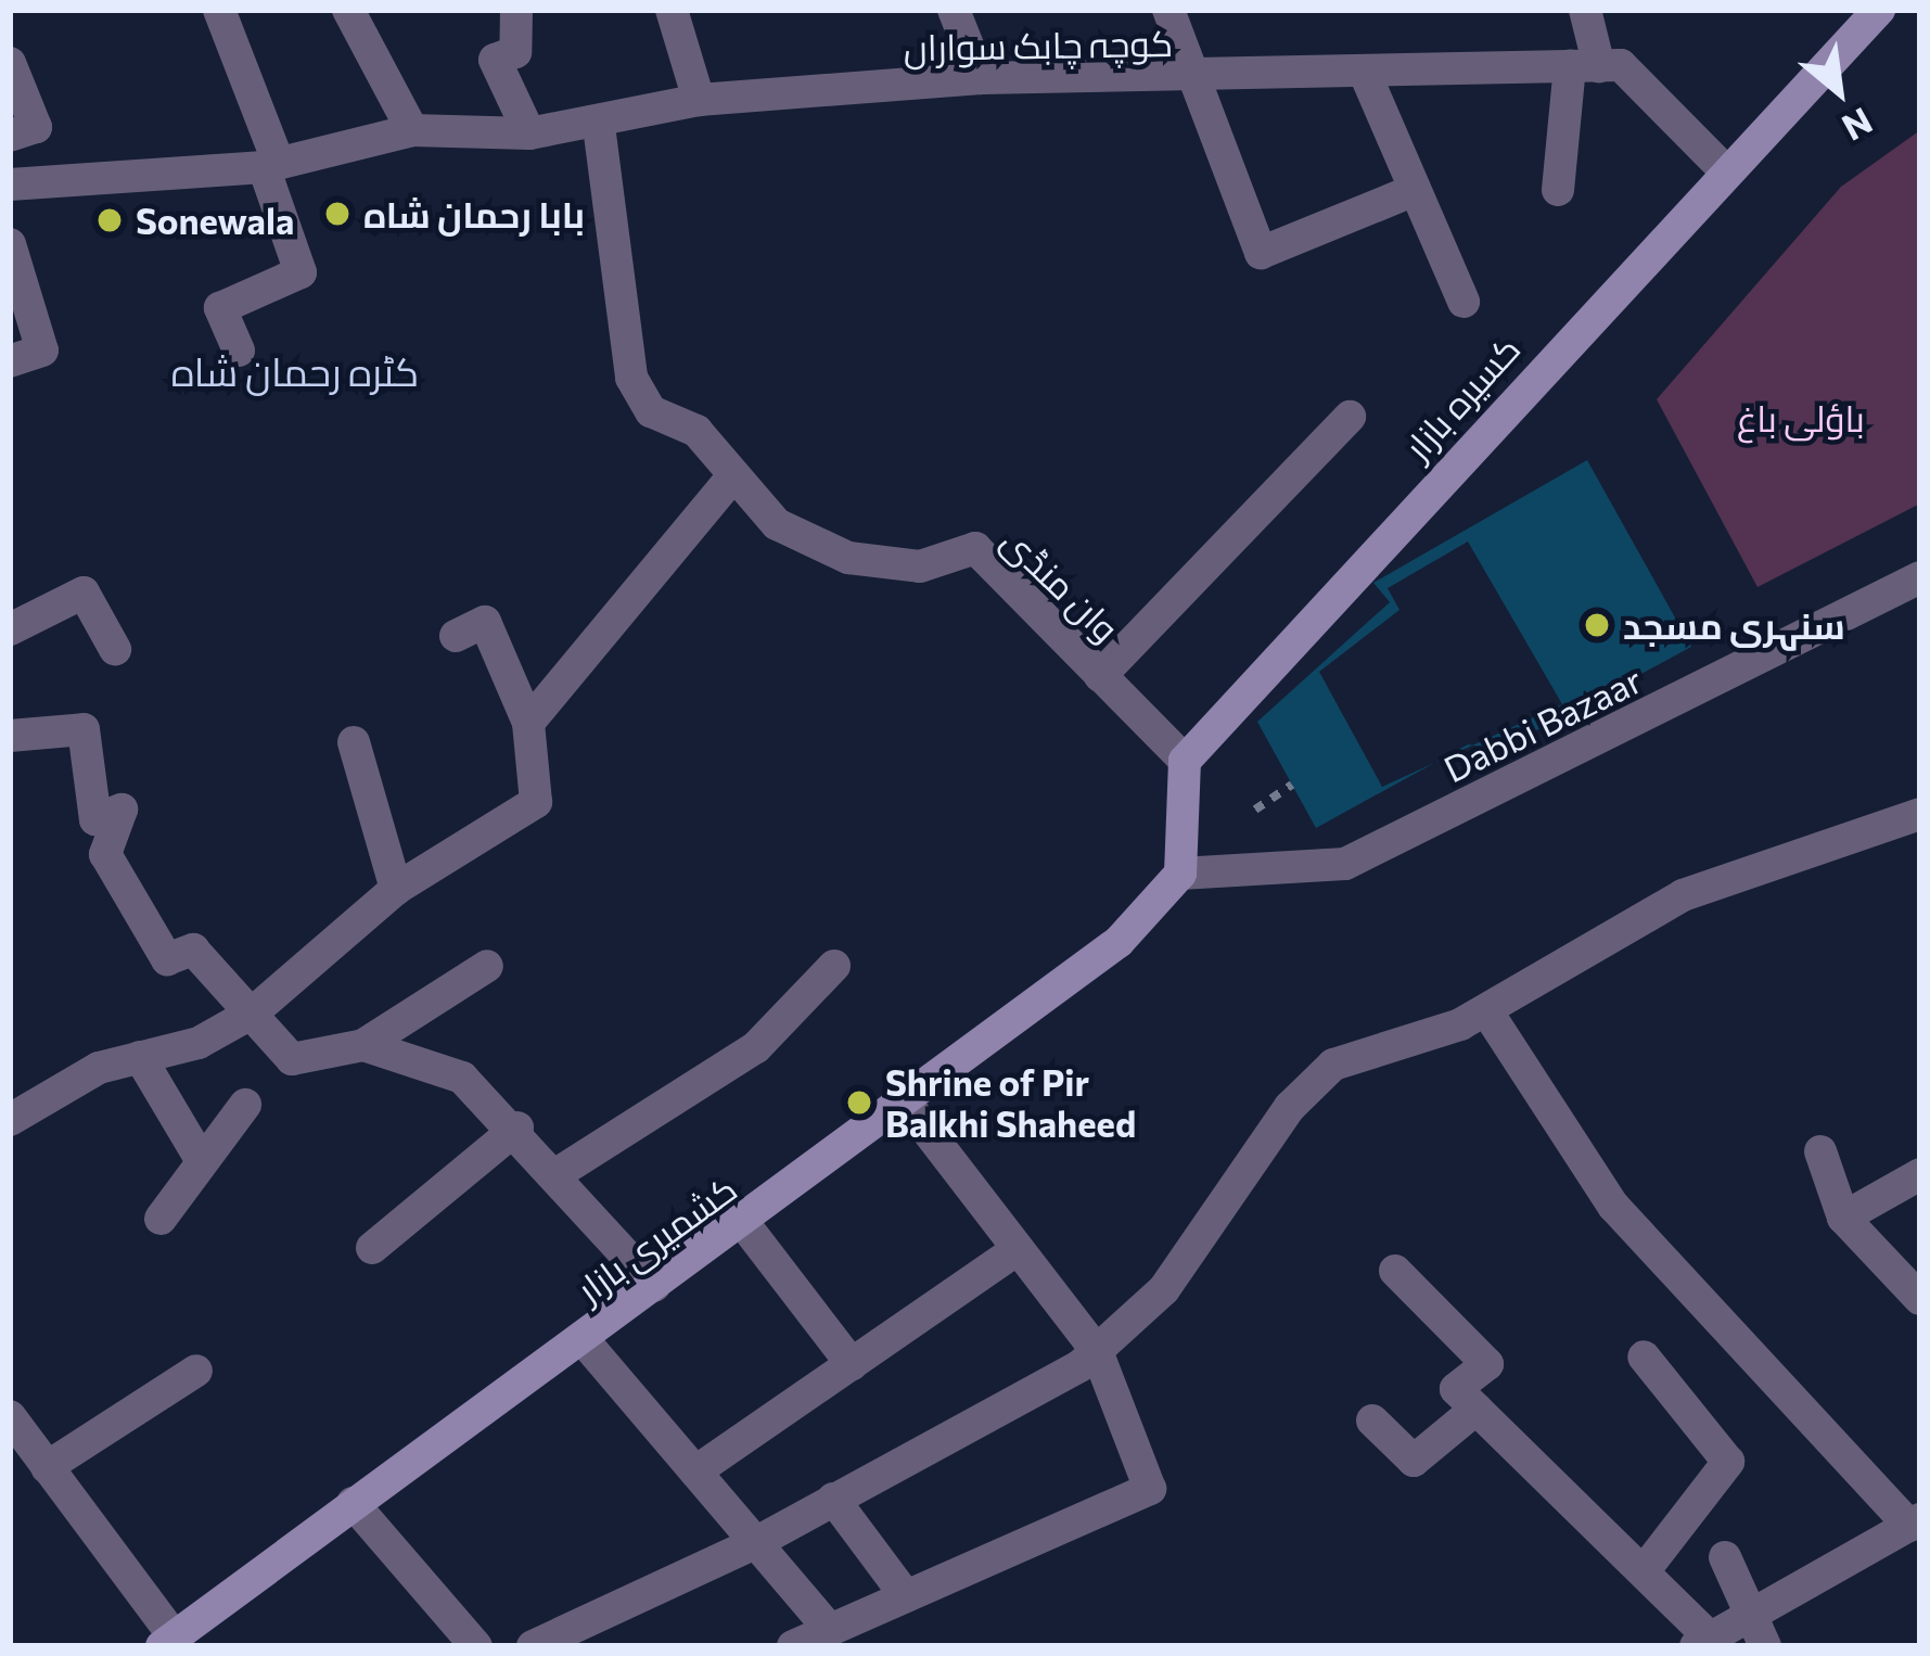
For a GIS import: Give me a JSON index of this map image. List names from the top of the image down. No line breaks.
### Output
{"streets":{"street":["کوچہ چابک سواراں","کسیرہ بازار","وان منڈی","Dabbi Bazaar","کشمیری بازار"]},"crossings":[["کوچہ چابک سواراں","وان منڈی"],["کسیرہ بازار","وان منڈی"],["Dabbi Bazaar","کشمیری بازار"]],"districts":["کٹرہ رحمان شاہ"],"parks":["باؤلی باغ"],"places":["بابا رحمان شاہ","Sonewala","سنہری مسجد","Shrine of Pir Balkhi Shaheed"],"north":"bottom right"}
